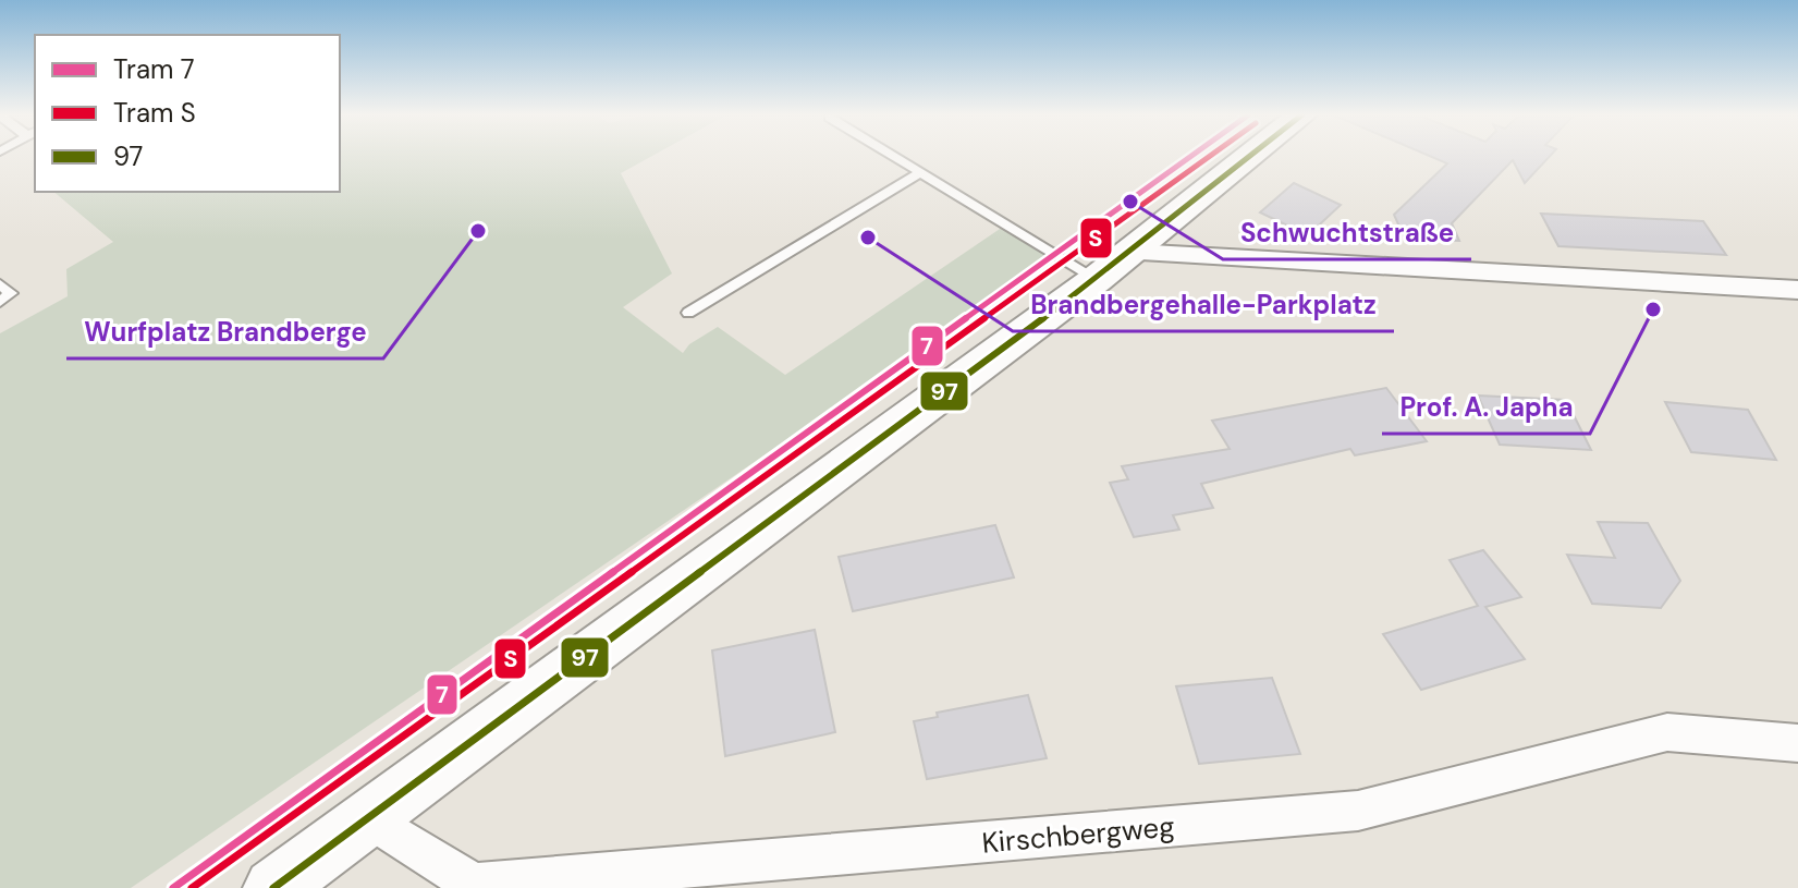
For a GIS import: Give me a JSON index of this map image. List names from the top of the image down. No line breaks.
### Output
{"streets":{"street":["Kirschbergweg"]},"places":["Schwuchtstraße","Wurfplatz Brandberge","Brandbergehalle-Parkplatz","Prof. A. Japha"],"lines":["tram line 7","tram line S","transit line 97"],"legend":["Tram 7","Tram S","97"]}
